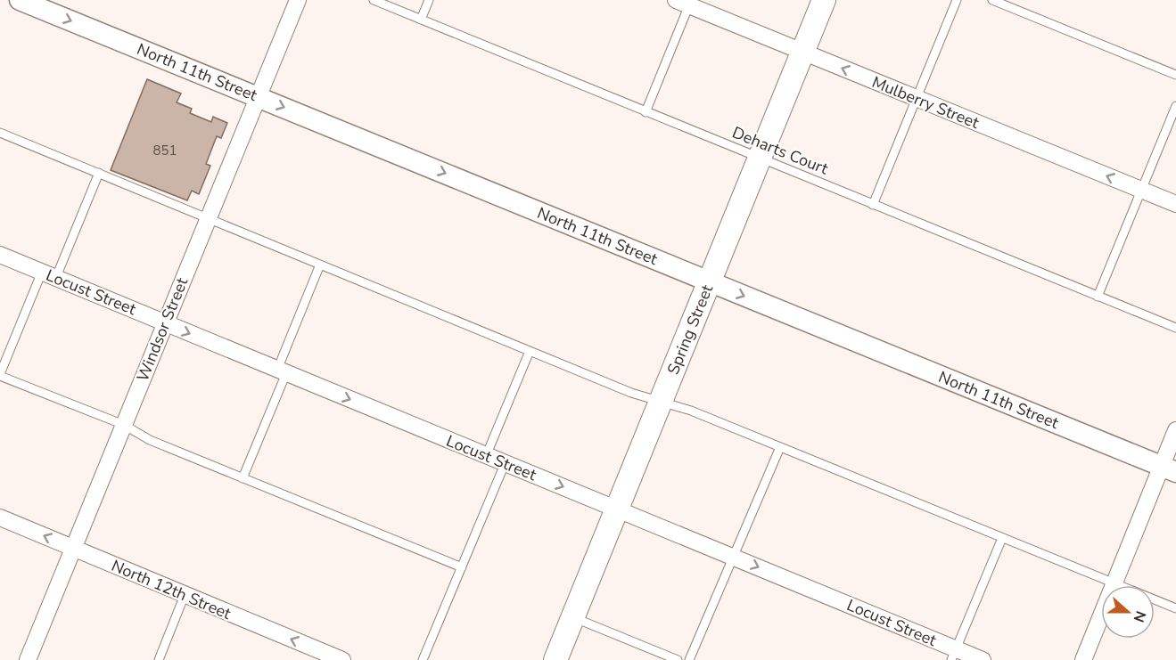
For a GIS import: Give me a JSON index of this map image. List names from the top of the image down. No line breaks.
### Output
{"streets":{"main road":["Spring Street"],"street":["North 11th Street","Mulberry Street","Locust Street","Windsor Street","North 12th Street"],"lane":["Deharts Court"]},"crossings":[["North 11th Street","Windsor Street"],["North 11th Street","Spring Street"],["Mulberry Street","Spring Street"],["Deharts Court","Spring Street"],["Locust Street","Windsor Street"],["Locust Street","Spring Street"],["Windsor Street","North 12th Street"]],"one_way":["North 11th Street","Mulberry Street","Locust Street","North 12th Street"],"house_numbers":["851"],"north":"right"}
